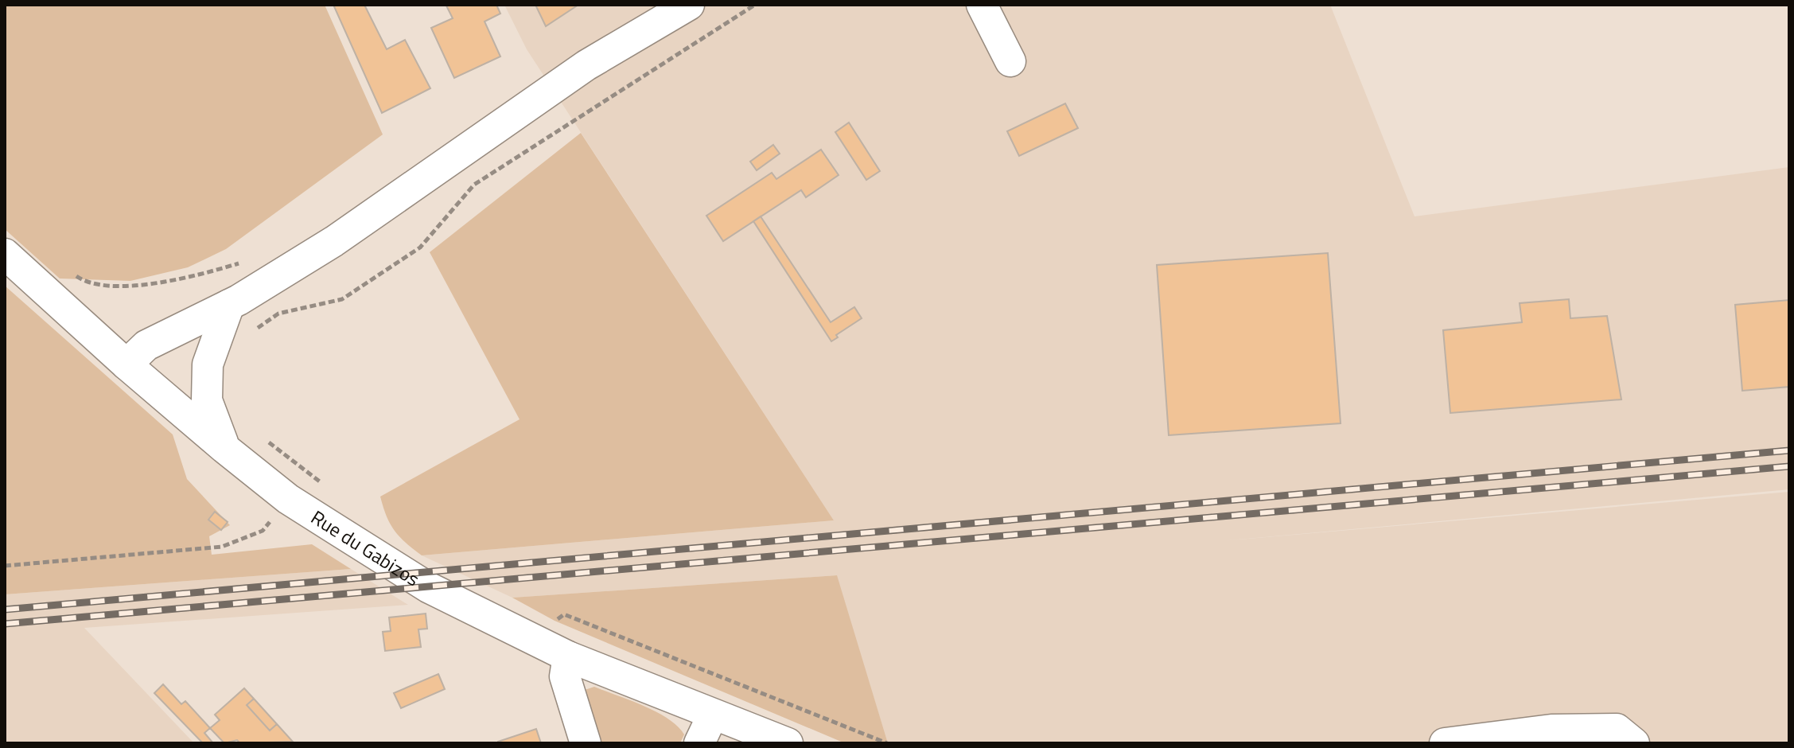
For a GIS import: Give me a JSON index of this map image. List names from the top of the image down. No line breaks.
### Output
{"streets":{"street":["Rue du Gabizos"]}}
